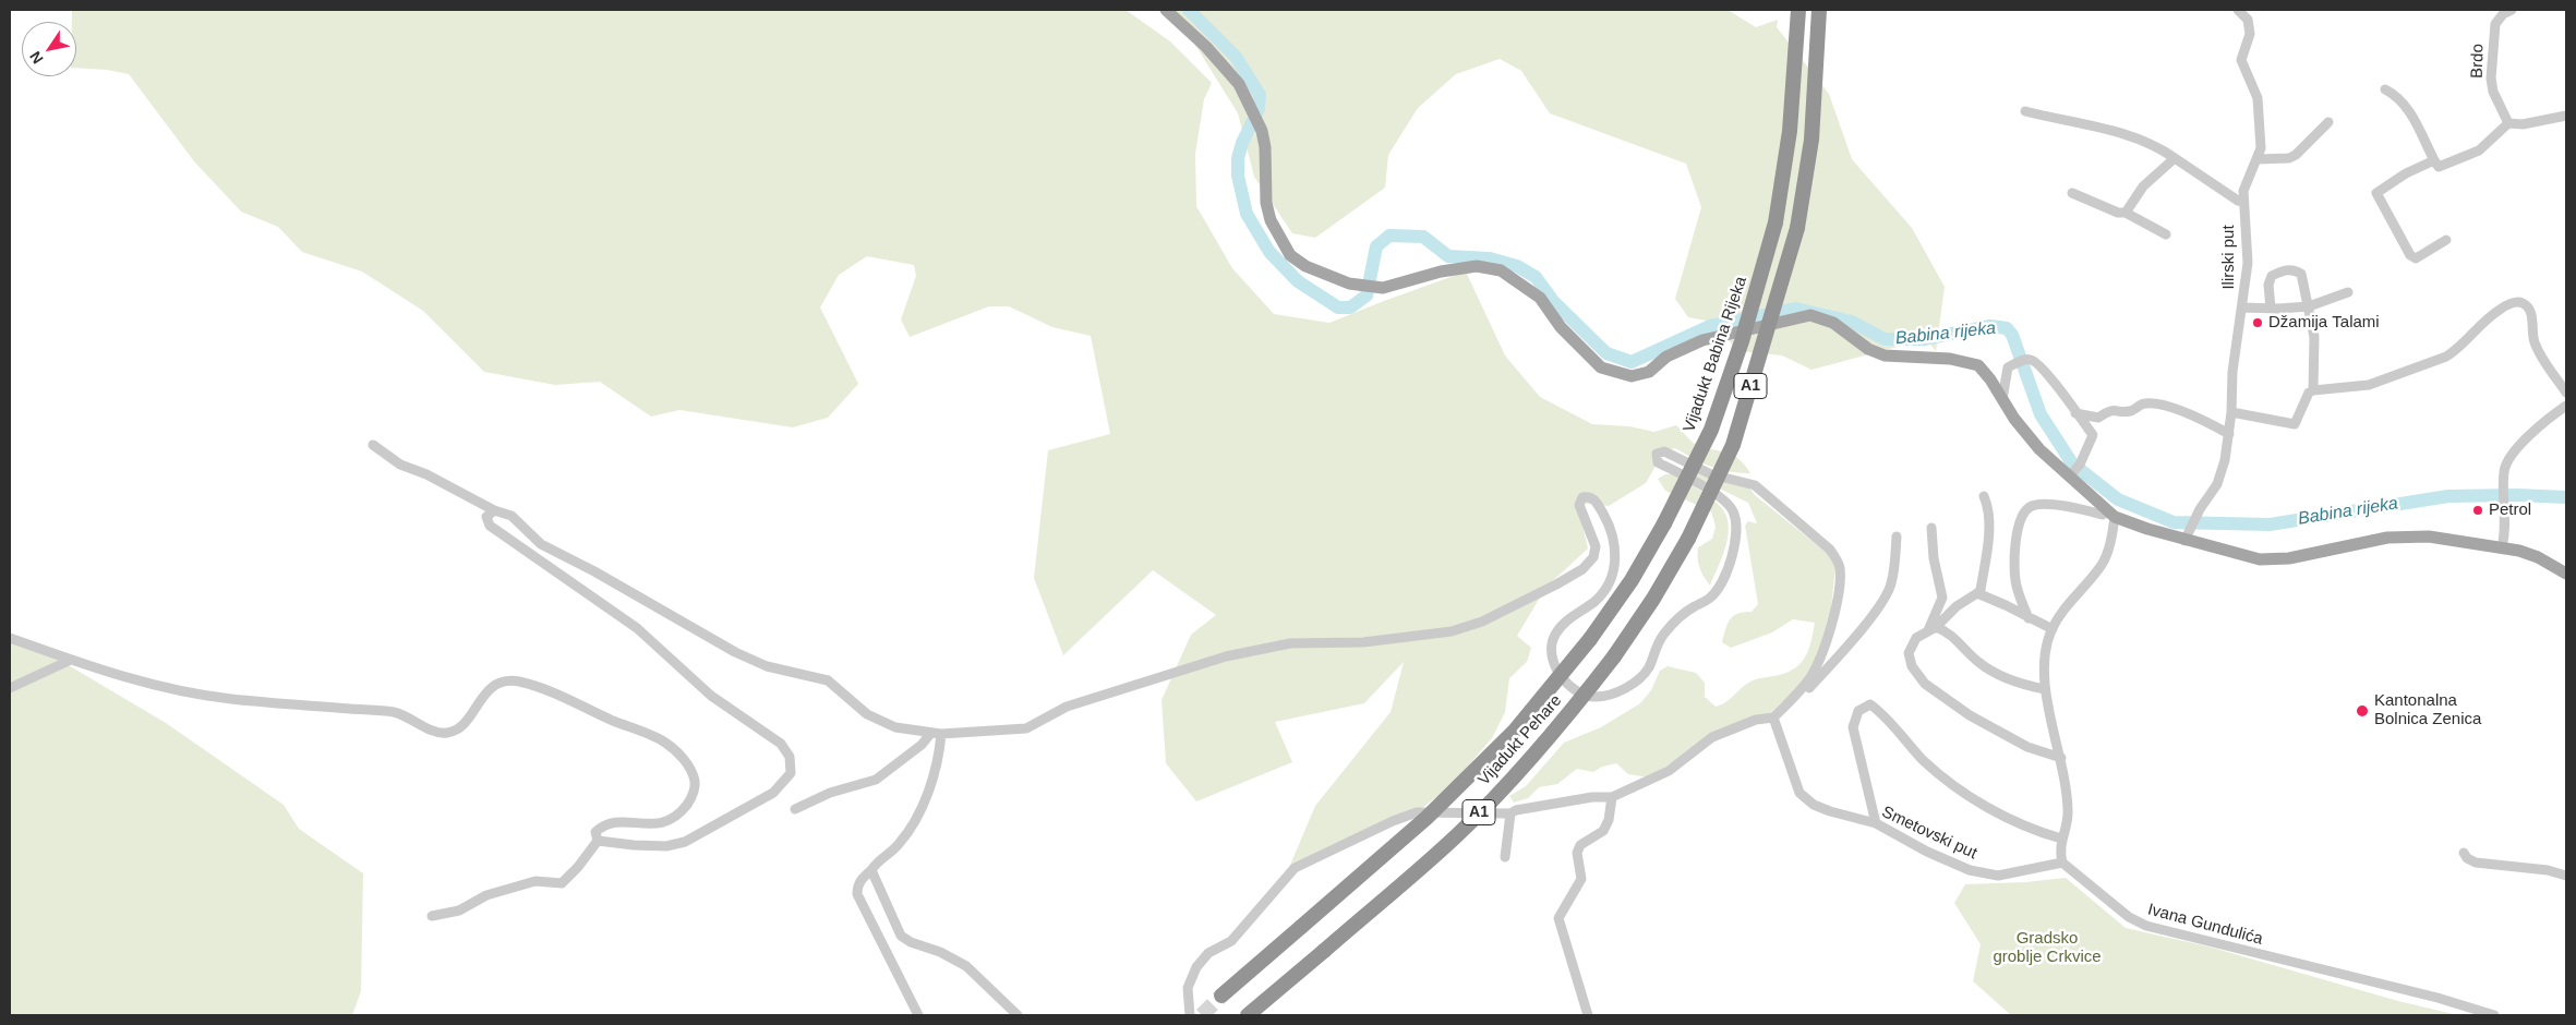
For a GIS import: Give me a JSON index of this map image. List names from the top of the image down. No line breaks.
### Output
{"streets":{"highway":["Vijadukt Babina Rijeka","A1","Vijadukt Pehare"],"street":["Brdo","Ilirski put","Smetovski put","Ivana Gundulića"]},"crossings":[["Vijadukt Babina Rijeka","Vijadukt Pehare"],["Smetovski put","Ivana Gundulića"]],"water":["Babina rijeka"],"parks":["Gradsko groblje Crkvice"],"places":["Džamija Talami","Petrol","Kantonalna Bolnica Zenica"],"north":"bottom left"}
